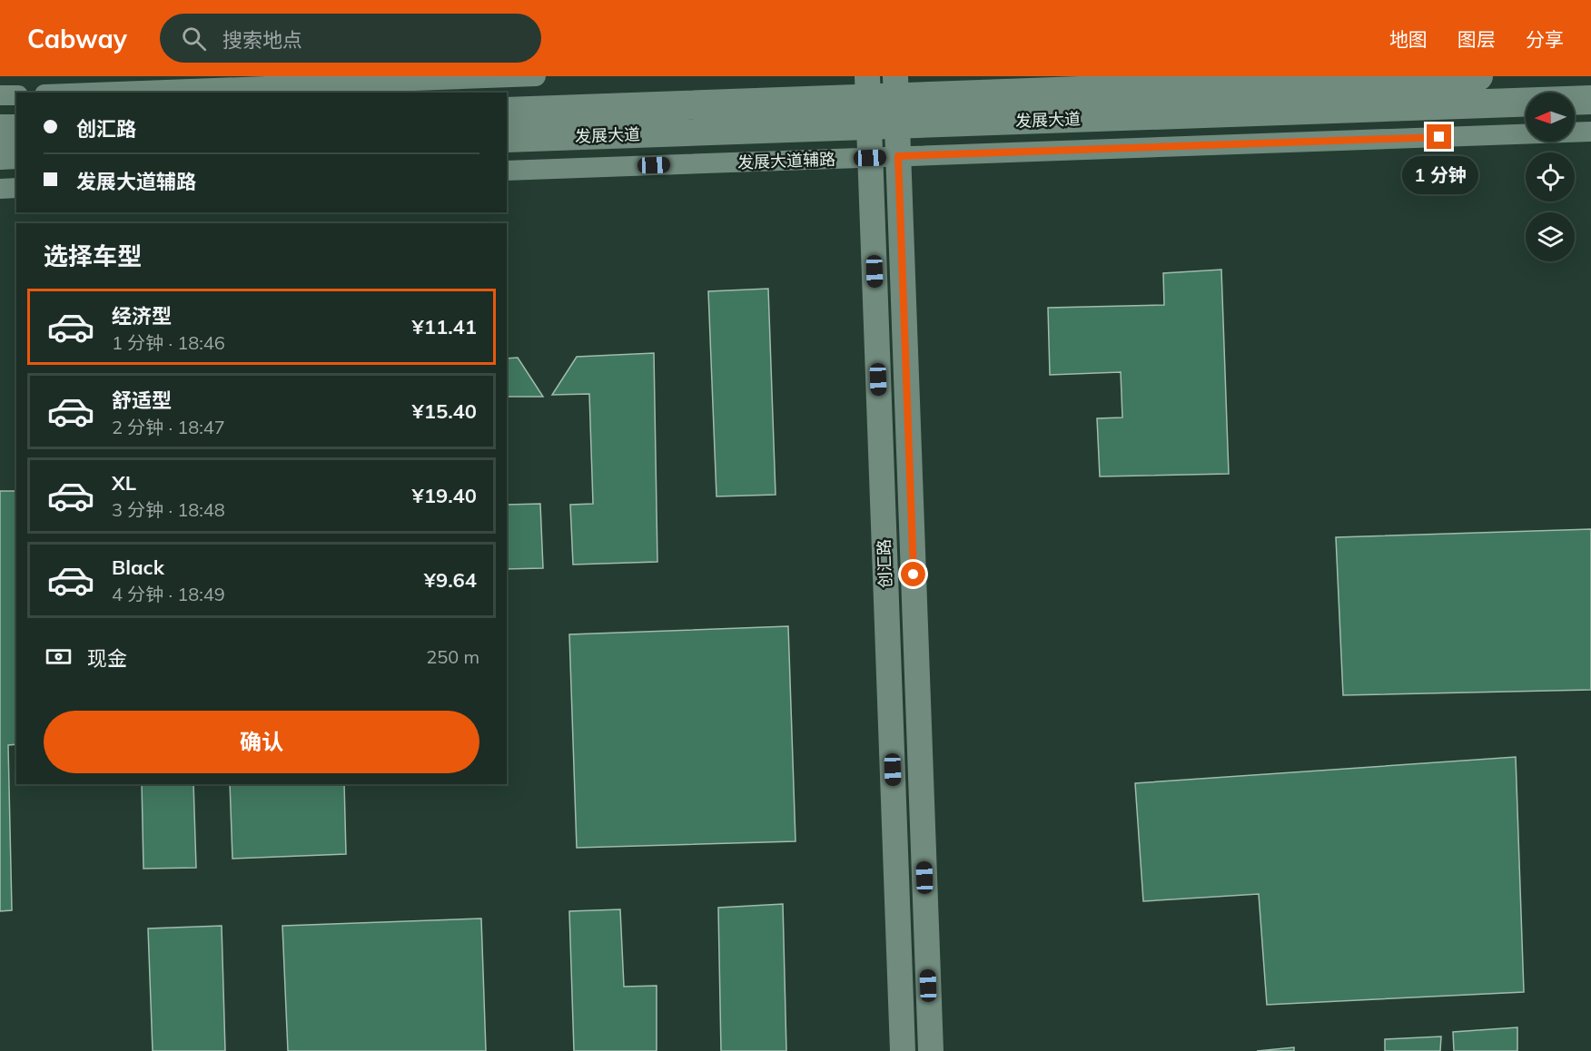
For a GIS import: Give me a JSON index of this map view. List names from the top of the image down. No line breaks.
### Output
{"streets":{"main road":["发展大道"],"street":["发展大道辅路","创汇路"]},"crossings":[["发展大道","创汇路"],["发展大道辅路","创汇路"]],"north":"left","page":{"header":"Cabway","search":"搜索地点","nav":["地图","图层","分享"],"banner":["创汇路","发展大道辅路"],"bubble":"1 分钟","heading":"选择车型","list":[{"name":"经济型","note":"1 分钟 · 18:46","value":"¥11.41"},{"name":"舒适型","note":"2 分钟 · 18:47","value":"¥15.40"},{"name":"XL","note":"3 分钟 · 18:48","value":"¥19.40"},{"name":"Black","note":"4 分钟 · 18:49","value":"¥9.64"}],"pay":["现金","250 m"],"buttons":"确认"}}
